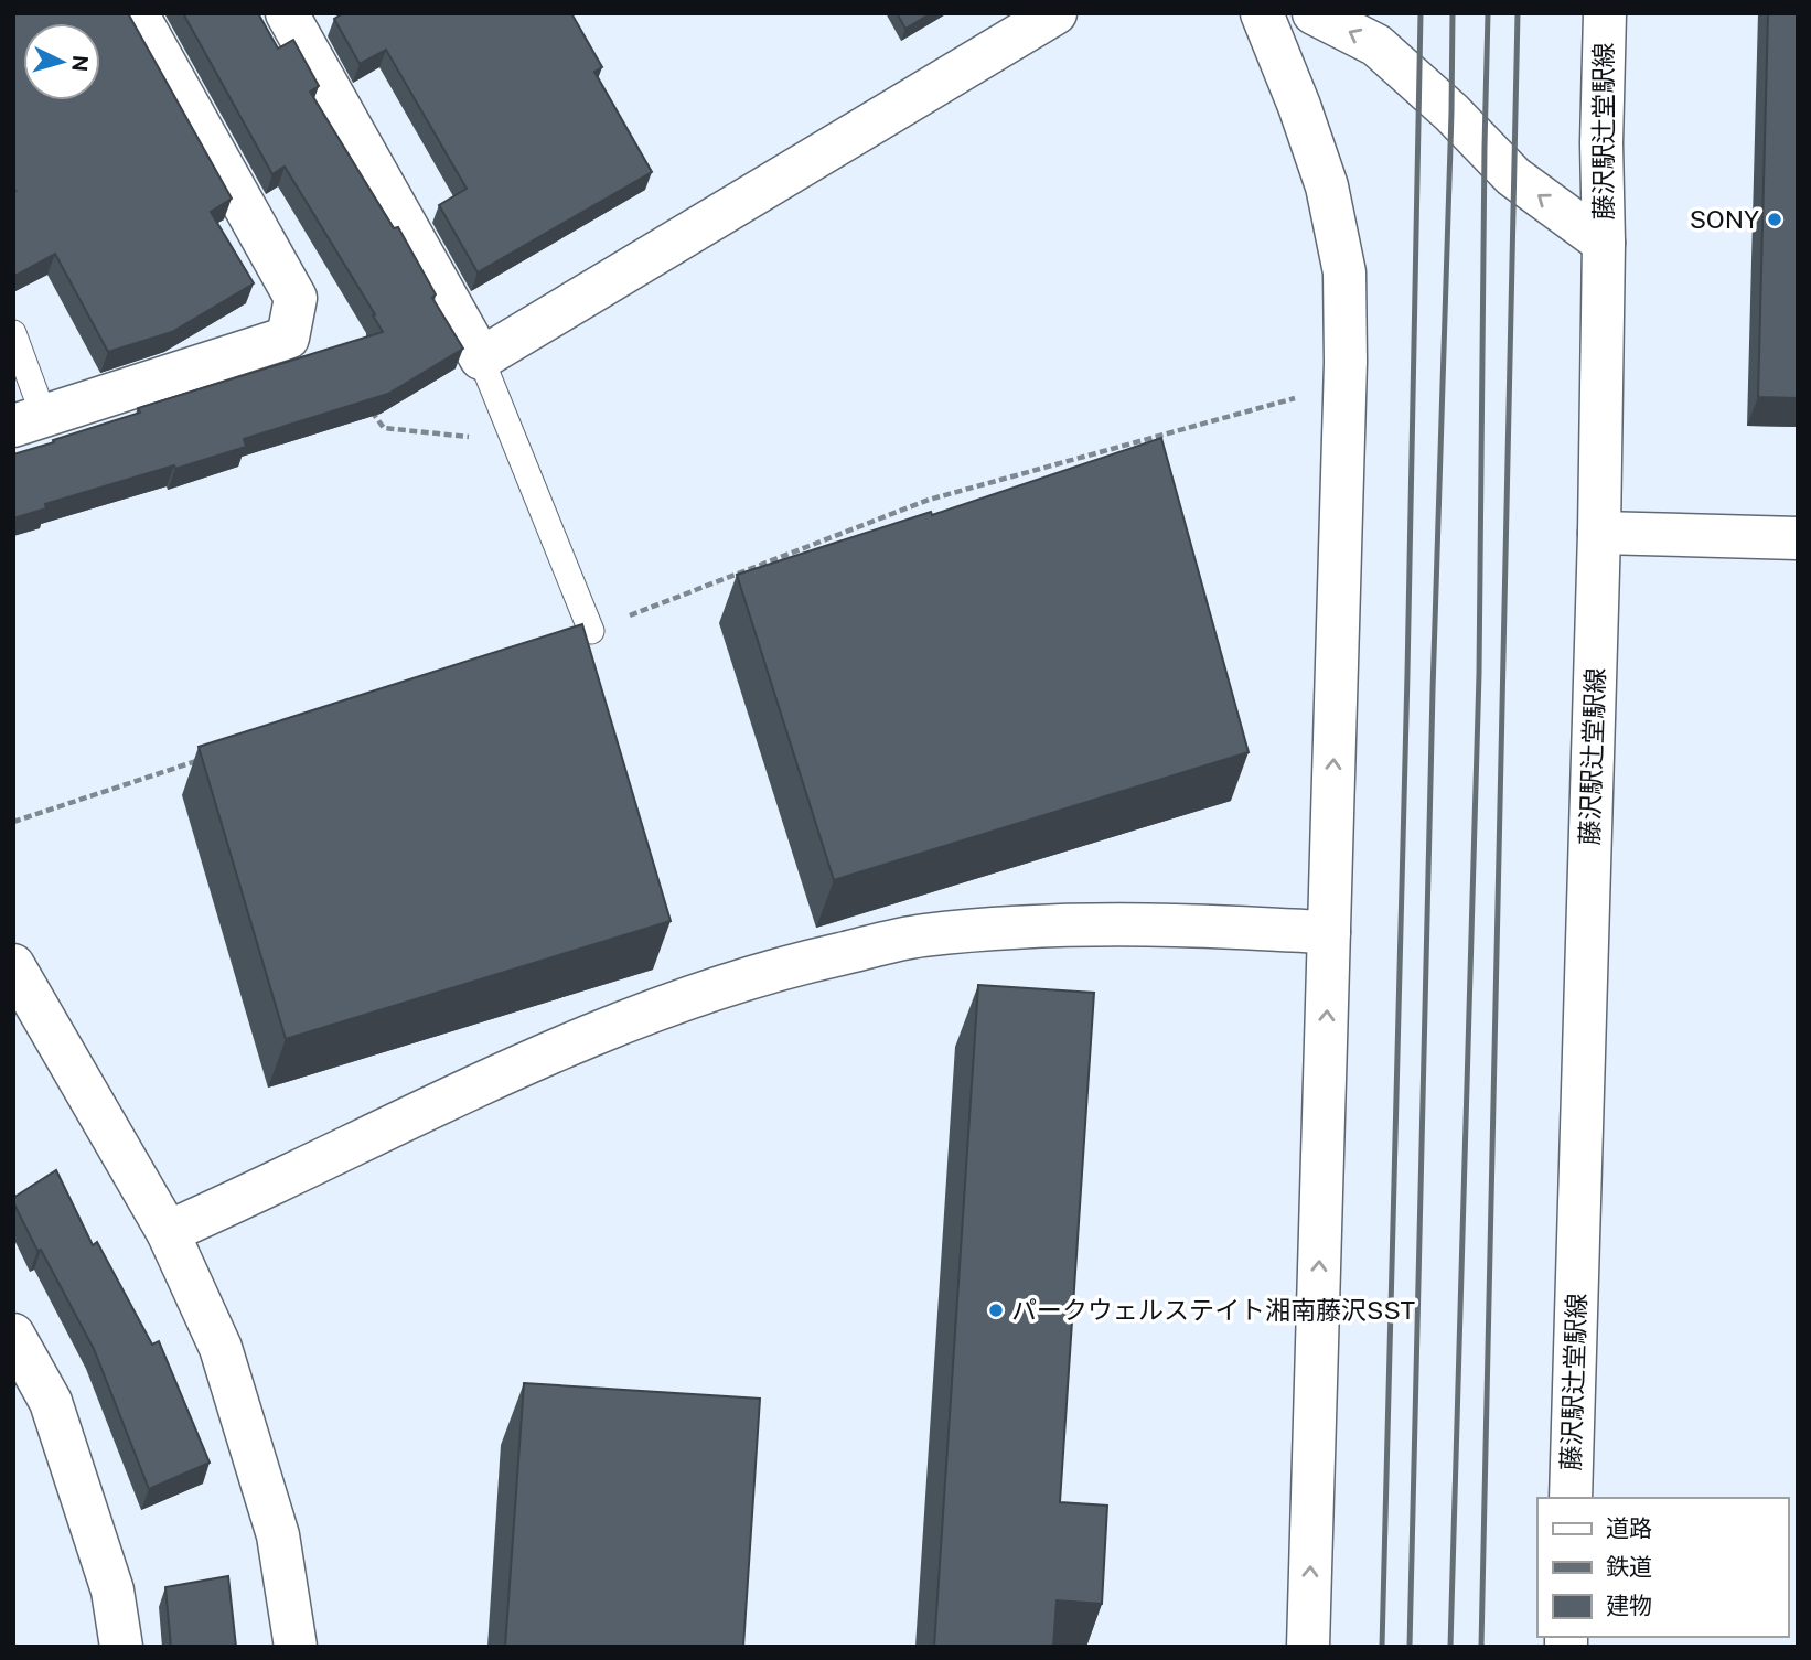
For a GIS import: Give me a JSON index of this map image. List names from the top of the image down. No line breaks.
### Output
{"streets":{"street":["藤沢駅辻堂駅線"]},"places":["SONY","パークウェルステイト湘南藤沢SST"],"legend":["道路","鉄道","建物"],"north":"right"}
